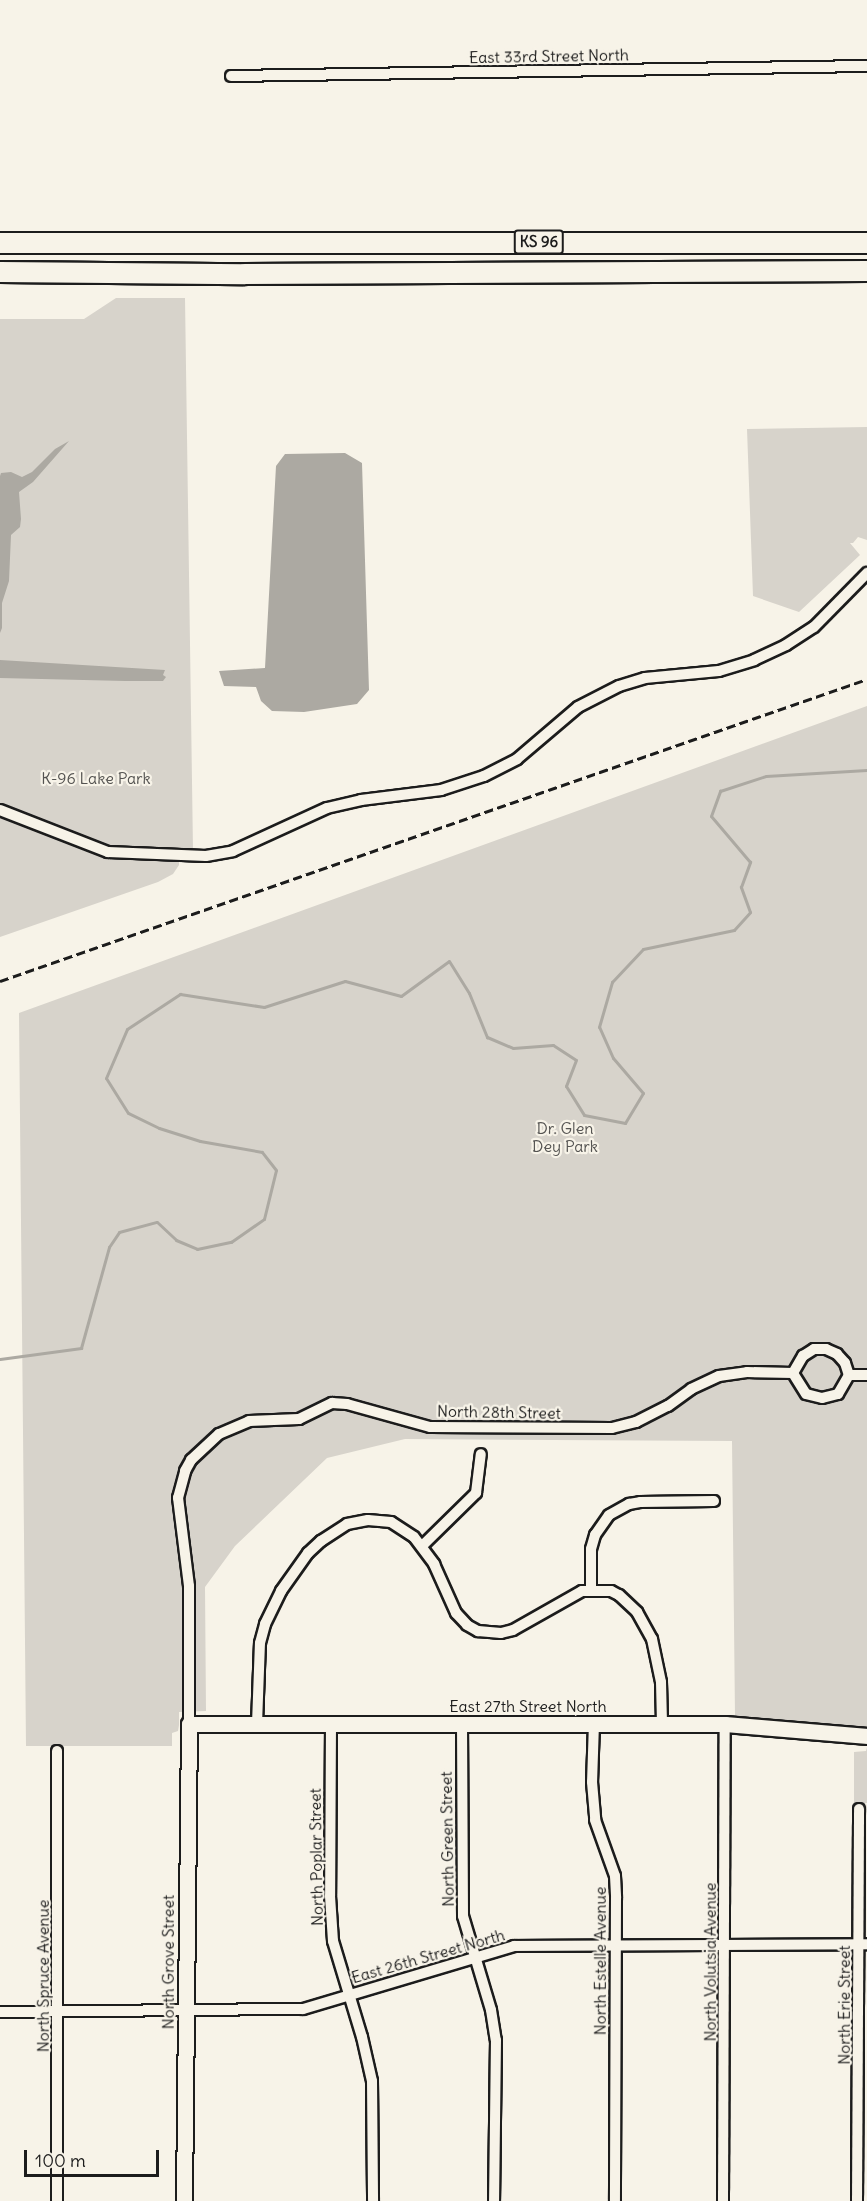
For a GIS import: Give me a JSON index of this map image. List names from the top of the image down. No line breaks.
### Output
{"streets":{"highway":["KS 96"],"street":["East 33rd Street North","North 28th Street","East 27th Street North","North Green Street","North Poplar Street","East 26th Street North","North Estelle Avenue","North Grove Street","North Volutsia Avenue","North Spruce Avenue","North Erie Street"]},"crossings":[["North 28th Street","East 27th Street North"],["North 28th Street","North Grove Street"],["East 27th Street North","North Green Street"],["East 27th Street North","North Poplar Street"],["East 27th Street North","North Estelle Avenue"],["East 27th Street North","North Grove Street"],["East 27th Street North","North Volutsia Avenue"],["North Green Street","East 26th Street North"],["North Poplar Street","East 26th Street North"],["East 26th Street North","North Estelle Avenue"],["East 26th Street North","North Grove Street"],["East 26th Street North","North Volutsia Avenue"],["East 26th Street North","North Spruce Avenue"],["East 26th Street North","North Erie Street"]],"parks":["K-96 Lake Park","Dr. Glen Dey Park"],"scale_bar":"100 m"}
